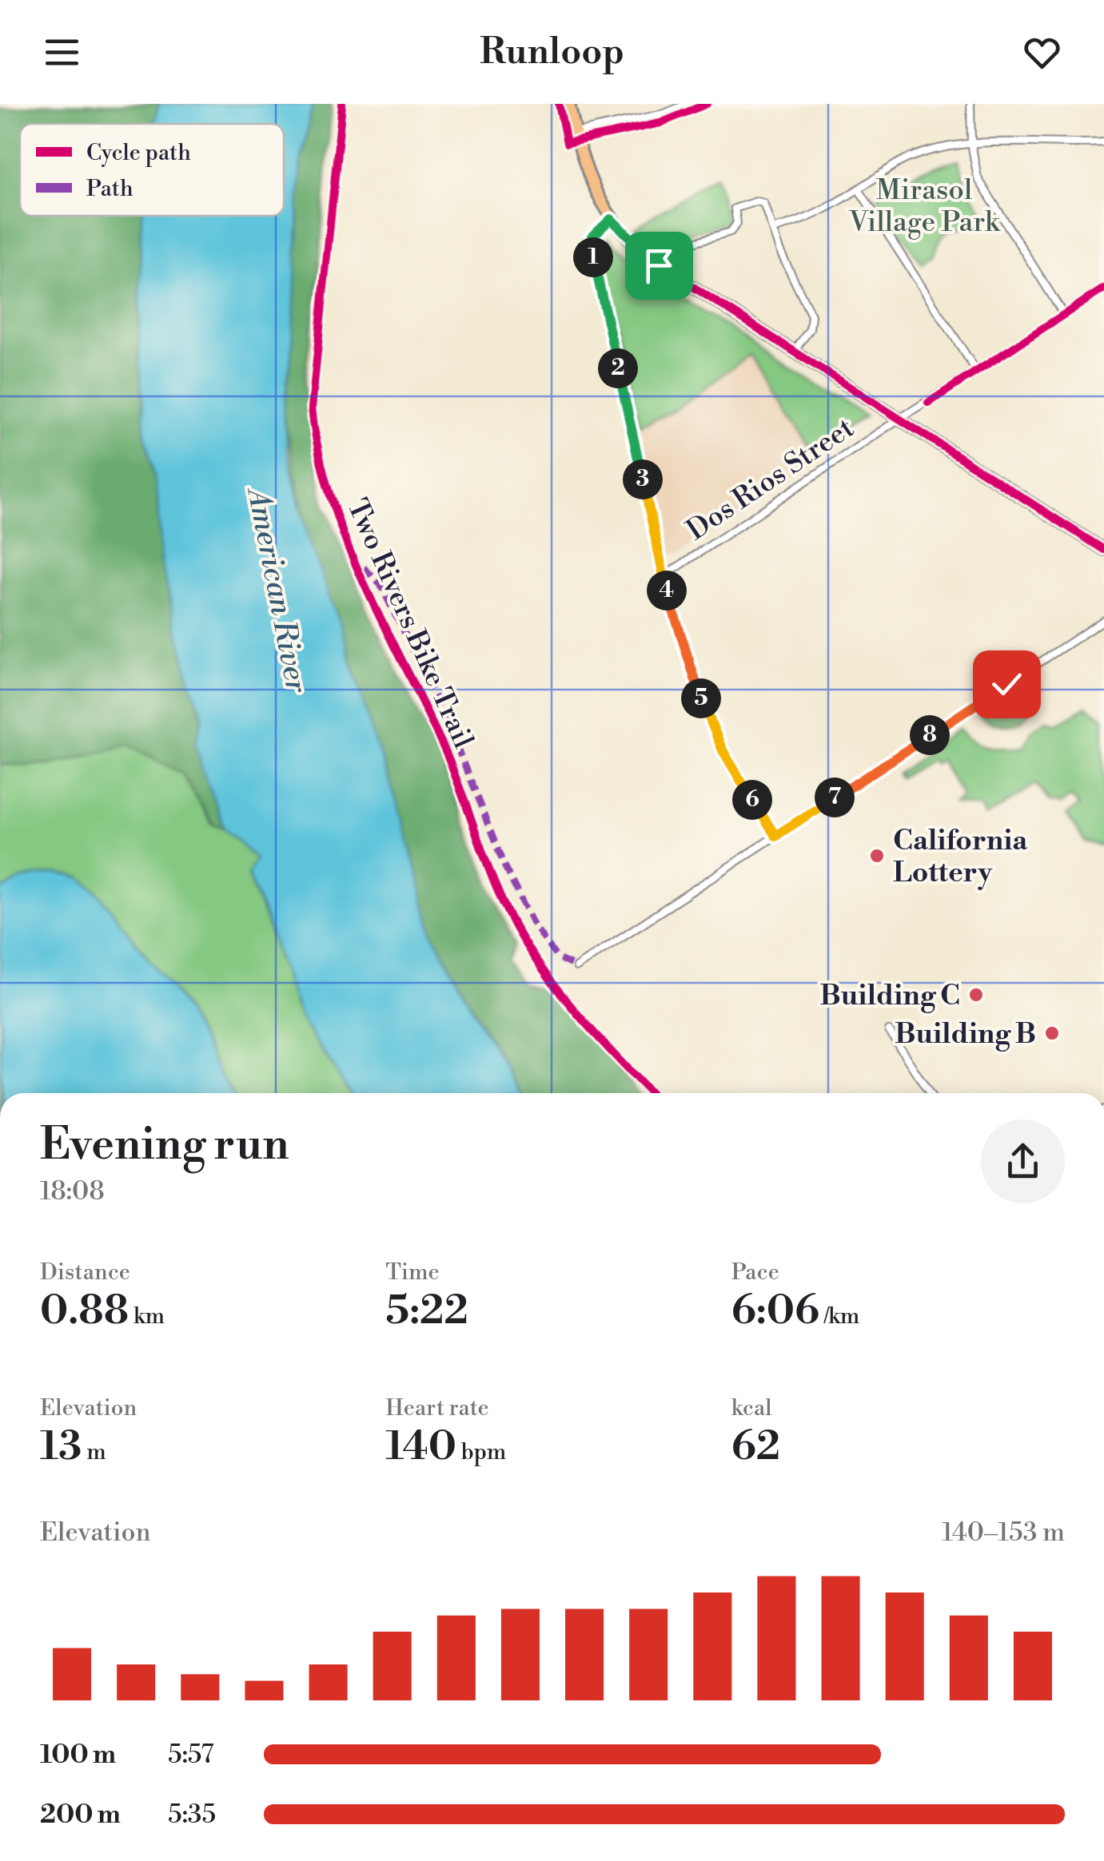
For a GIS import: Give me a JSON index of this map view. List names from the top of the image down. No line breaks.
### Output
{"streets":{"street":["Dos Rios Street"],"cycle path":["Two Rivers Bike Trail"]},"water":["American River"],"parks":["Mirasol Village Park"],"places":["California Lottery","Building C","Building B"],"legend":["Cycle path","Path"],"page":{"header":"Runloop","pins":["1","2","3","4","5","8","7","6"],"heading":["Evening run","18:08"],"stats":[["Distance","0.88 km"],["Time","5:22"],["Pace","6:06 /km"],["Elevation","13 m"],["Heart rate","140 bpm"],["kcal","62"]],"chart":["Elevation","140–153 m"],"list":[{"name":"100 m","note":"5:57"},{"name":"200 m","note":"5:35"}]}}
